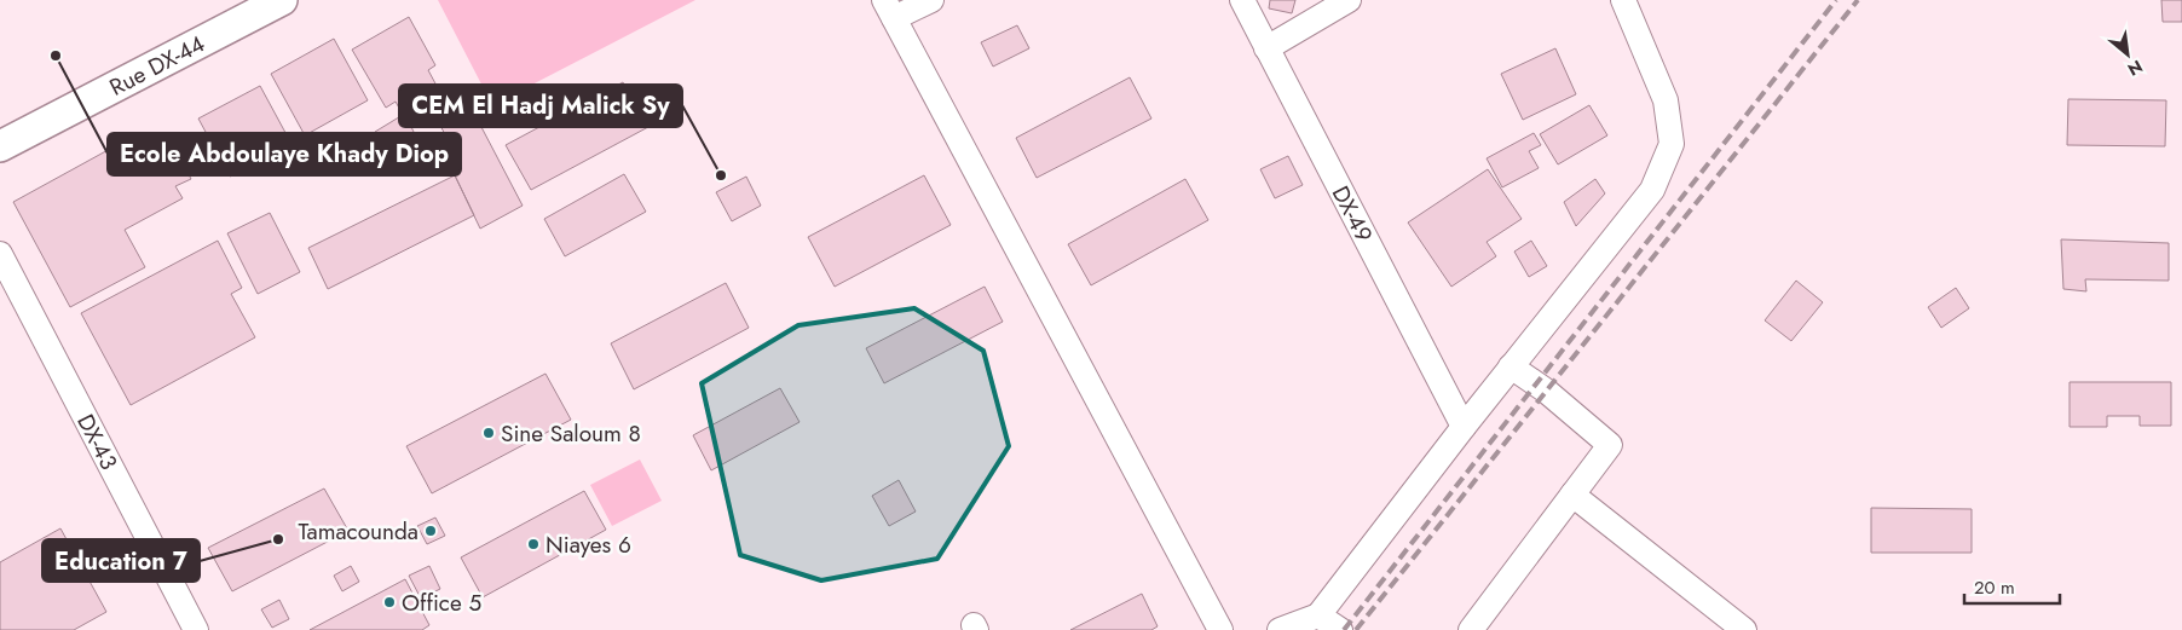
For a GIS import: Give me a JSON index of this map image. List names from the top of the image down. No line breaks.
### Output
{"streets":{"street":["Rue DX-44","DX-49","DX-43"]},"places":["Ecole Abdoulaye Khady Diop","CEM El Hadj Malick Sy","Sine Saloum 8","Tamacounda","Education 7","Niayes 6","Office 5"],"scale_bar":"20 m","north":"bottom right"}
